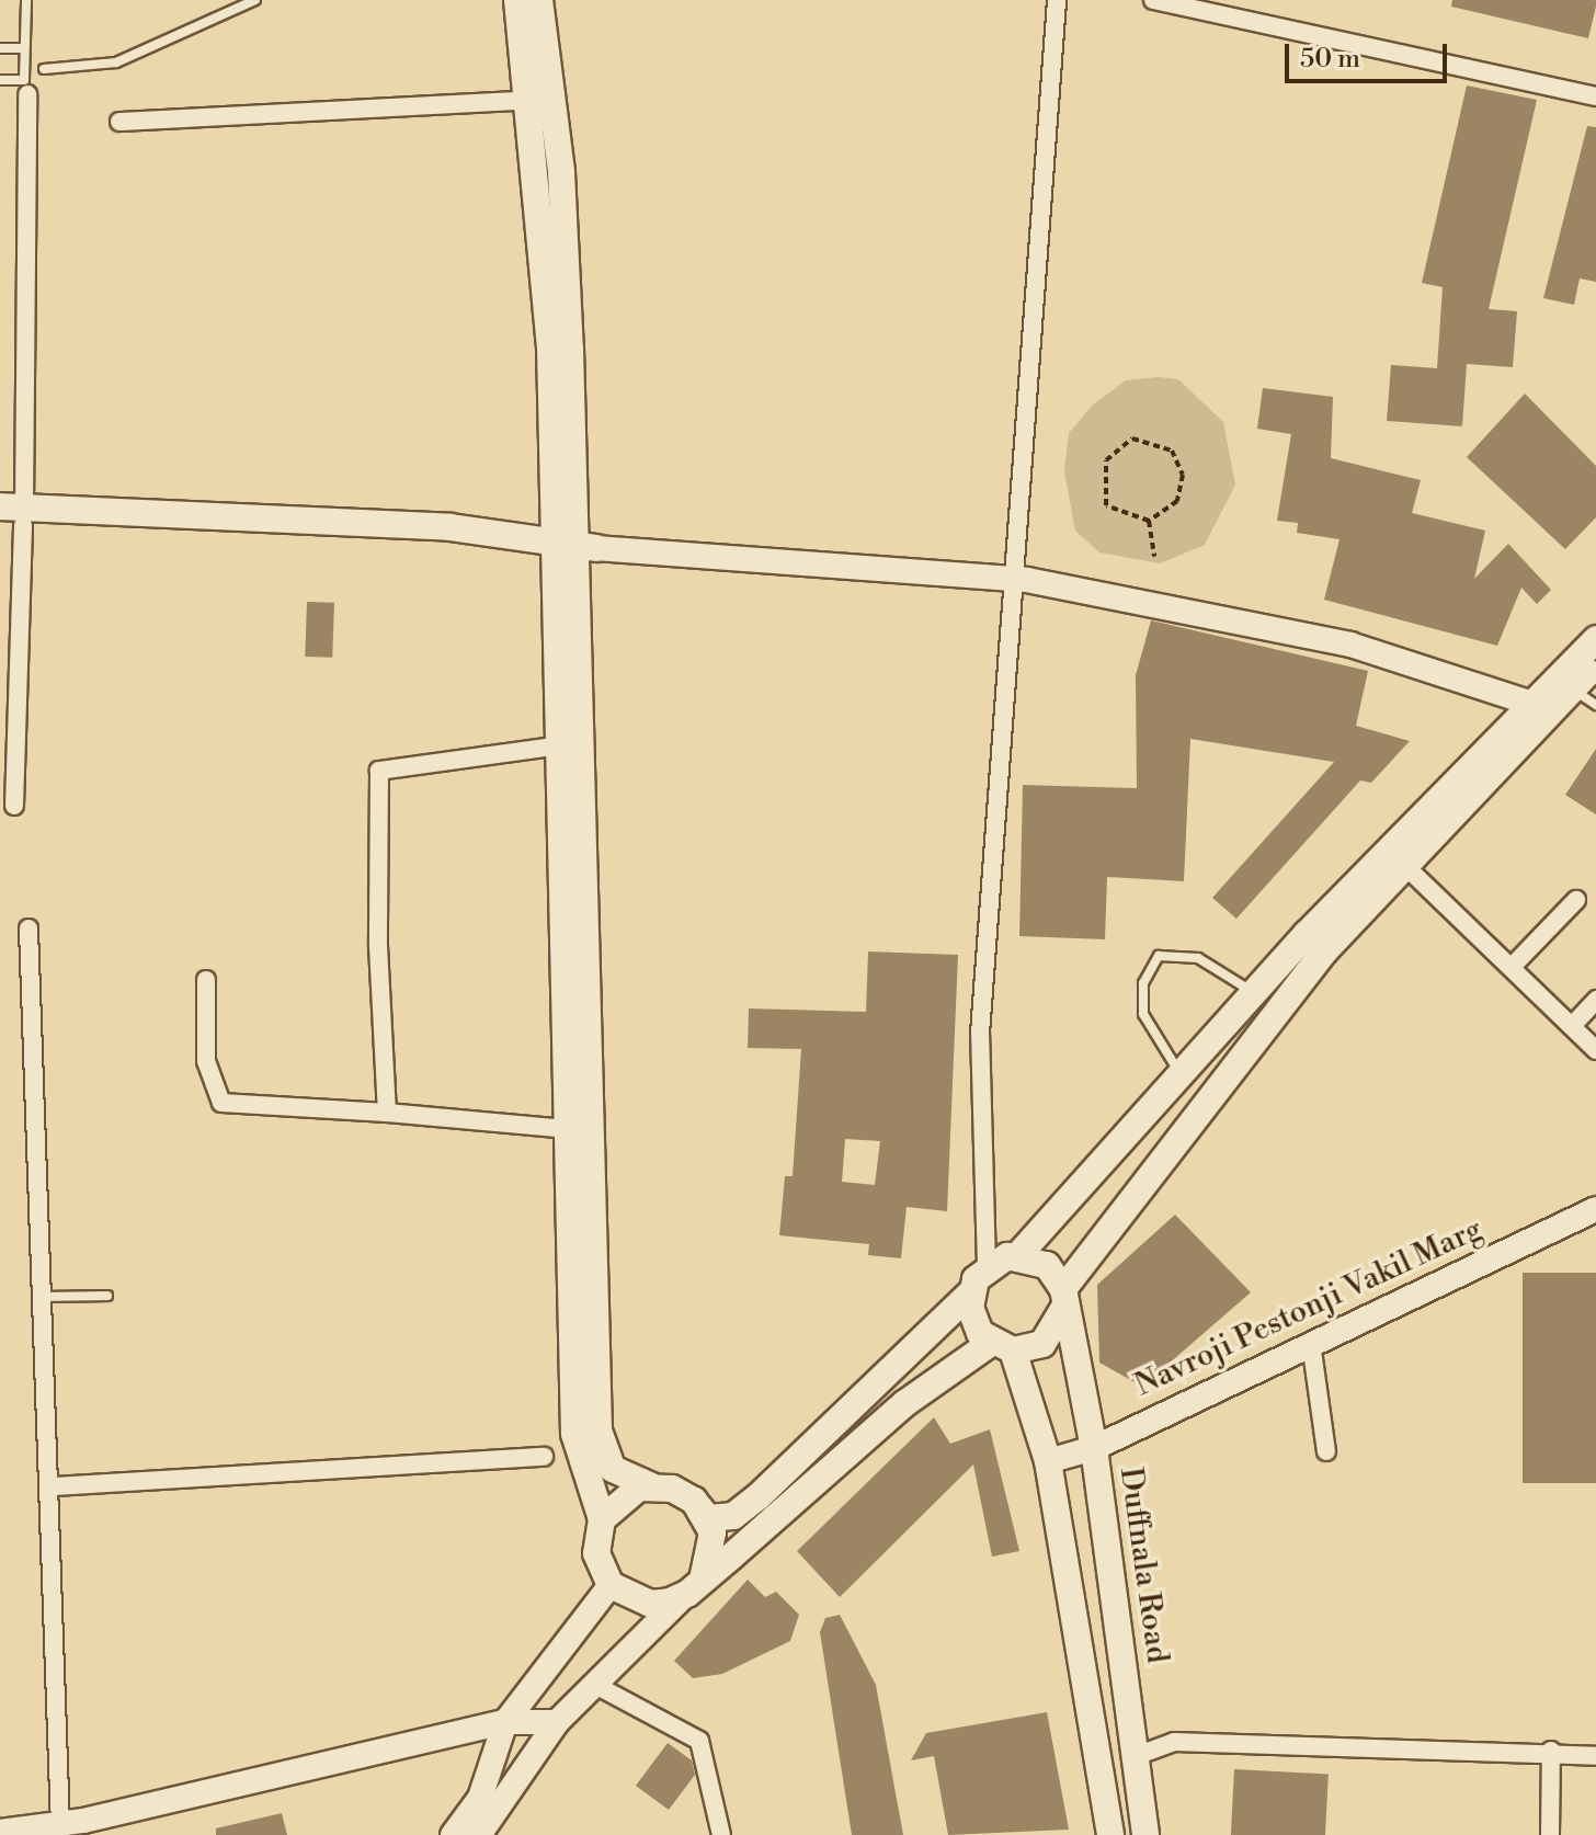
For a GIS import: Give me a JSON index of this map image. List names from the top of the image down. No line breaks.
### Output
{"streets":{"main road":["Duffnala Road"],"street":["Navroji Pestonji Vakil Marg"]},"crossings":[["Navroji Pestonji Vakil Marg","Duffnala Road"]],"scale_bar":"50 m"}
